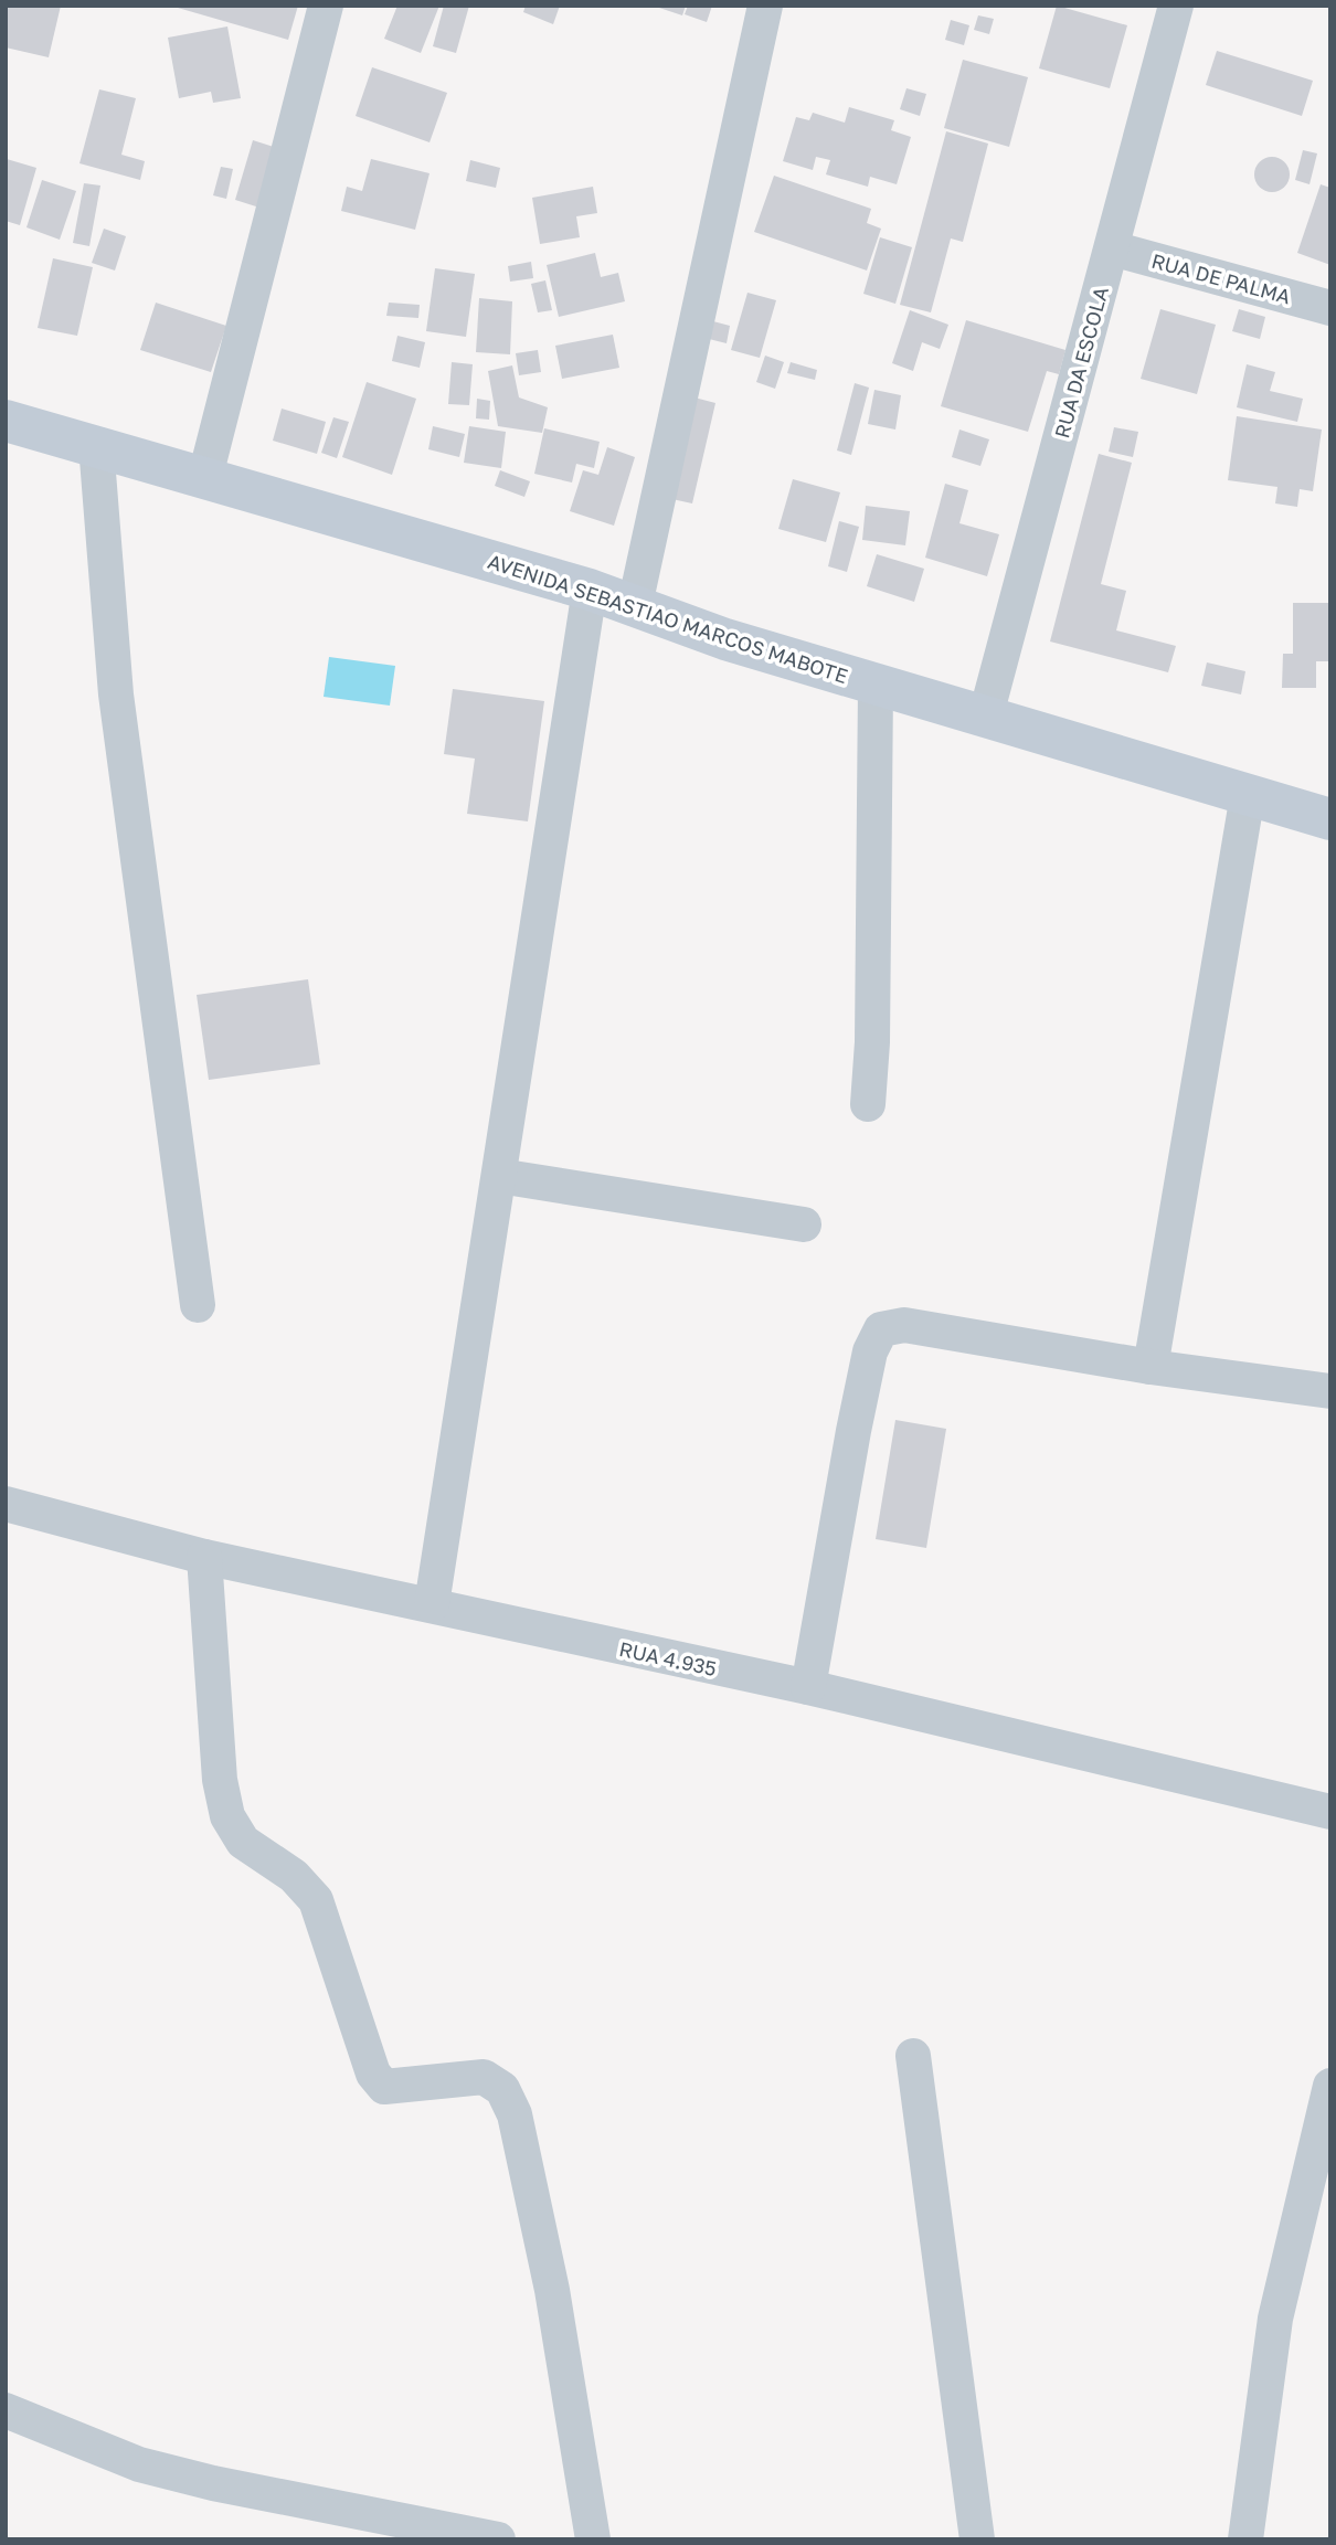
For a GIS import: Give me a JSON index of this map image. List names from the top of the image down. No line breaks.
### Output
{"streets":{"main road":["AVENIDA SEBASTIAO MARCOS MABOTE"],"street":["RUA DE PALMA","RUA DA ESCOLA","RUA 4.935"]},"crossings":[["RUA DE PALMA","RUA DA ESCOLA"],["RUA DA ESCOLA","AVENIDA SEBASTIAO MARCOS MABOTE"]]}
